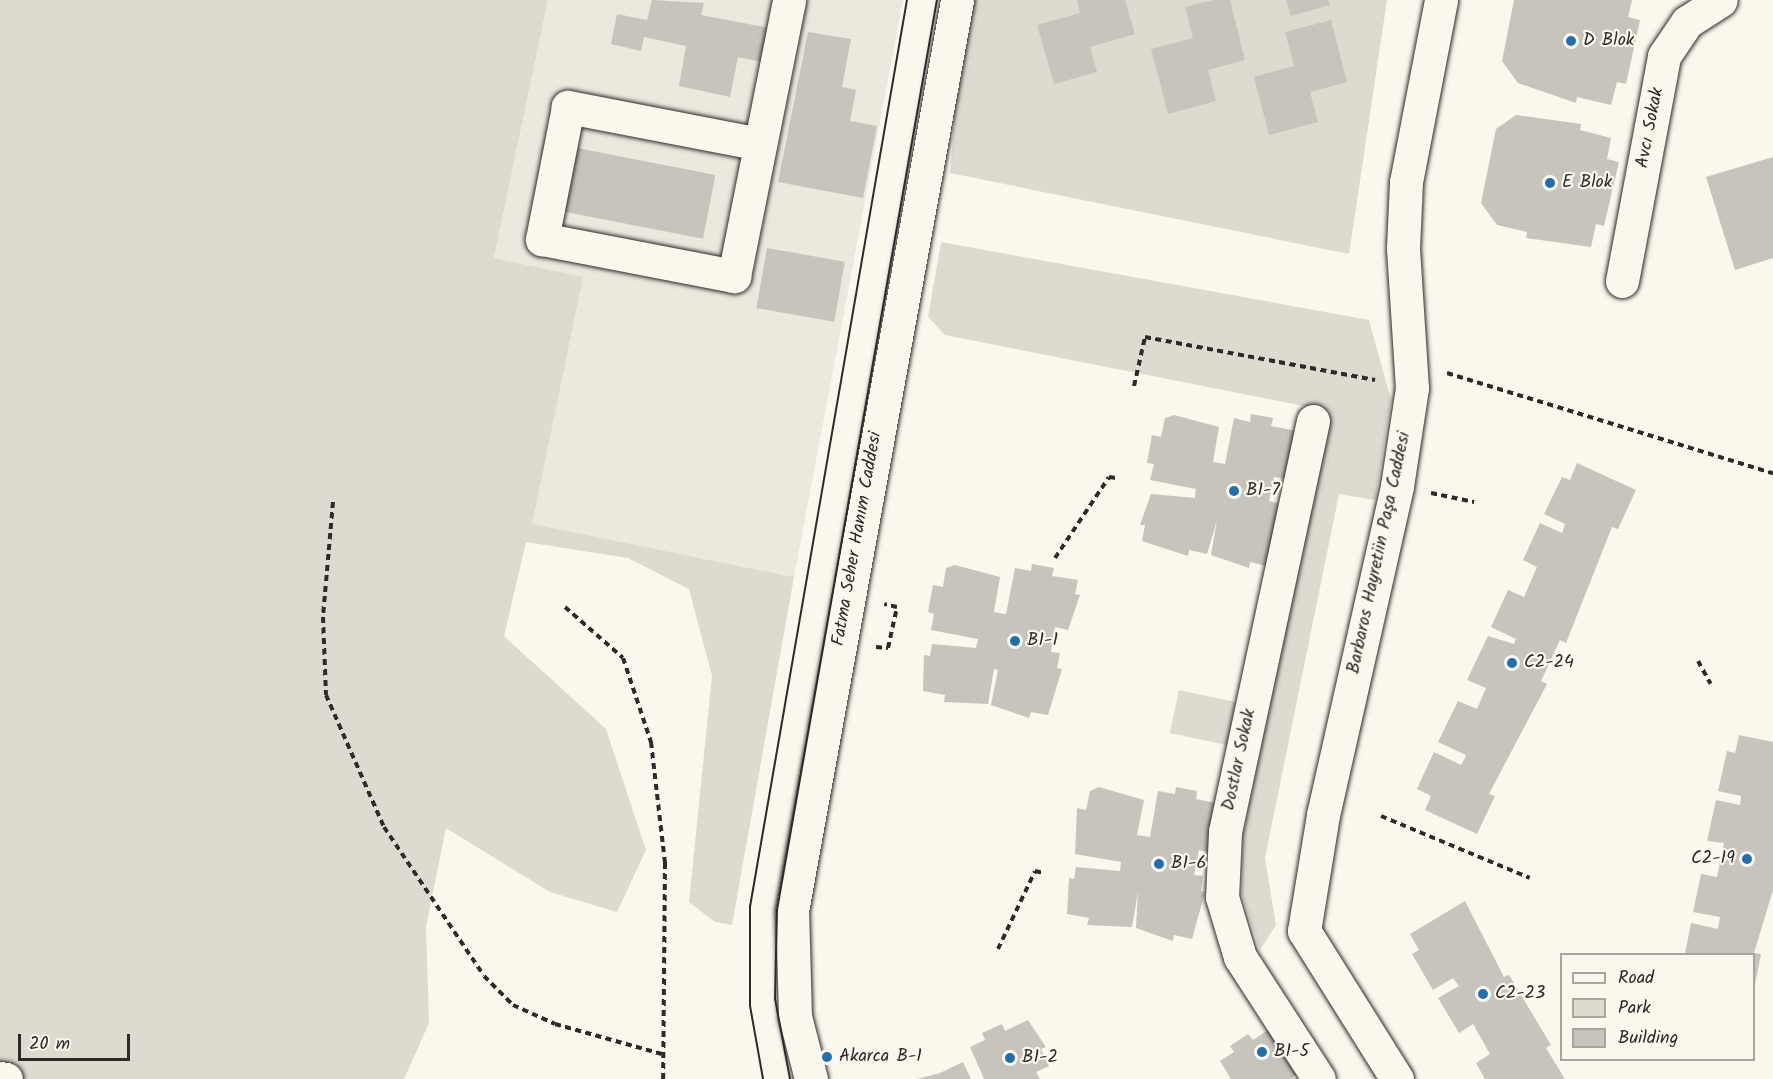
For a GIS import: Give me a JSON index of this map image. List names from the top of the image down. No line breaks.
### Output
{"streets":{"street":["Avcı Sokak","Fatma Seher Hanım Caddesi","Barbaros Hayretiin Paşa Caddesi","Dostlar Sokak"]},"places":["D Blok","E Blok","B1-7","B1-1","C2-24","C2-19","B1-6","C2-23","B1-5","Akarca B-1","B1-2"],"legend":["Road","Park","Building"],"scale_bar":"20 m"}
